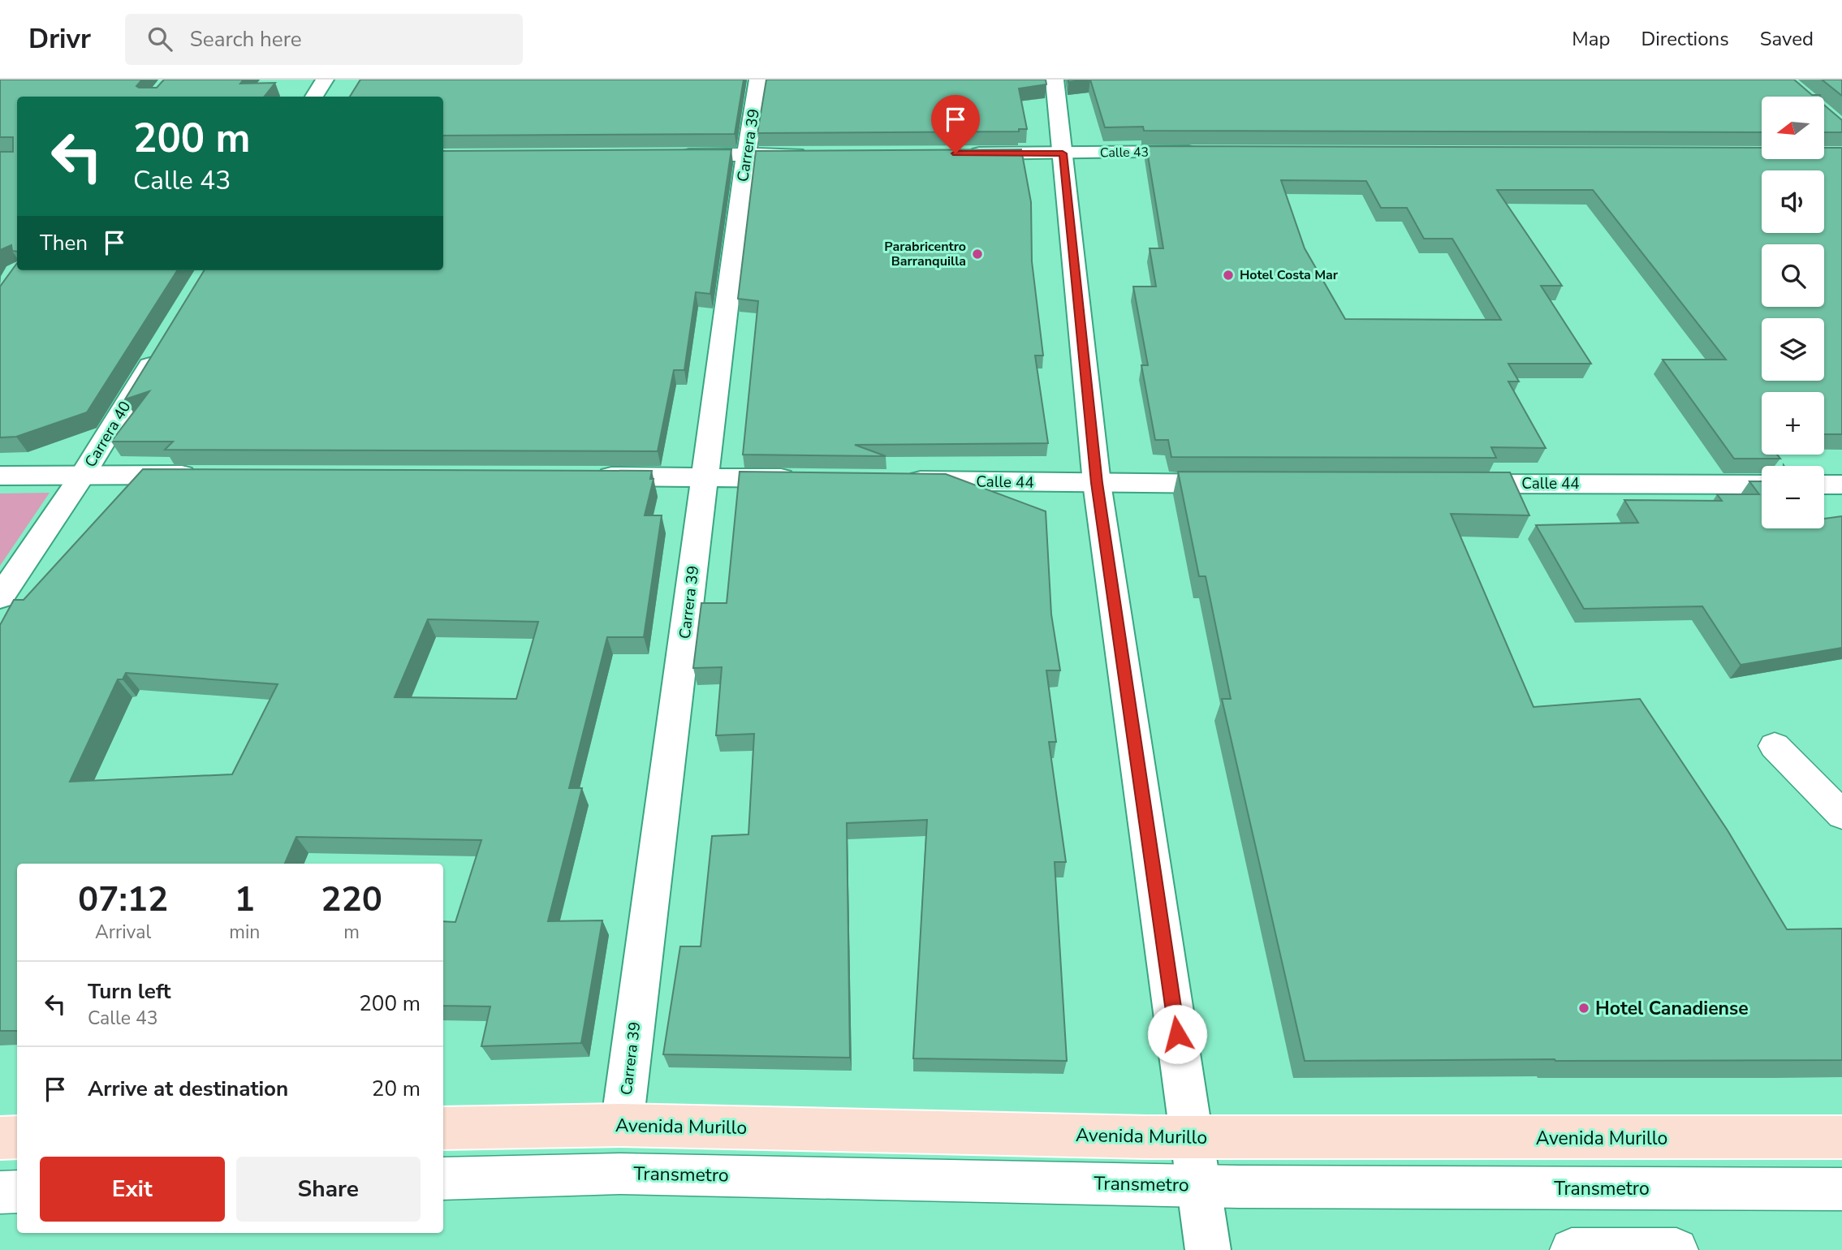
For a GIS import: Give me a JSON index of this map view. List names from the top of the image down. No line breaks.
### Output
{"streets":{"main road":["Avenida Murillo"],"street":["Carrera 39","Calle 43","Carrera 40","Calle 44"],"lane":["Transmetro"]},"crossings":[["Carrera 39","Avenida Murillo"]],"places":["Parabricentro Barranquilla","Hotel Costa Mar","Hotel Canadiense"],"north":"left","page":{"header":"Drivr","search":"Search here","nav":["Map","Directions","Saved"],"map_buttons":["+","−"],"turn":["200 m","Calle 43"],"then":"Then","eta":["07:12","Arrival","1","min","220","m"],"list":[{"name":"Turn left","note":"Calle 43","value":"200 m"},{"name":"Arrive at destination","value":"20 m"}],"buttons":["Exit","Share"]}}
